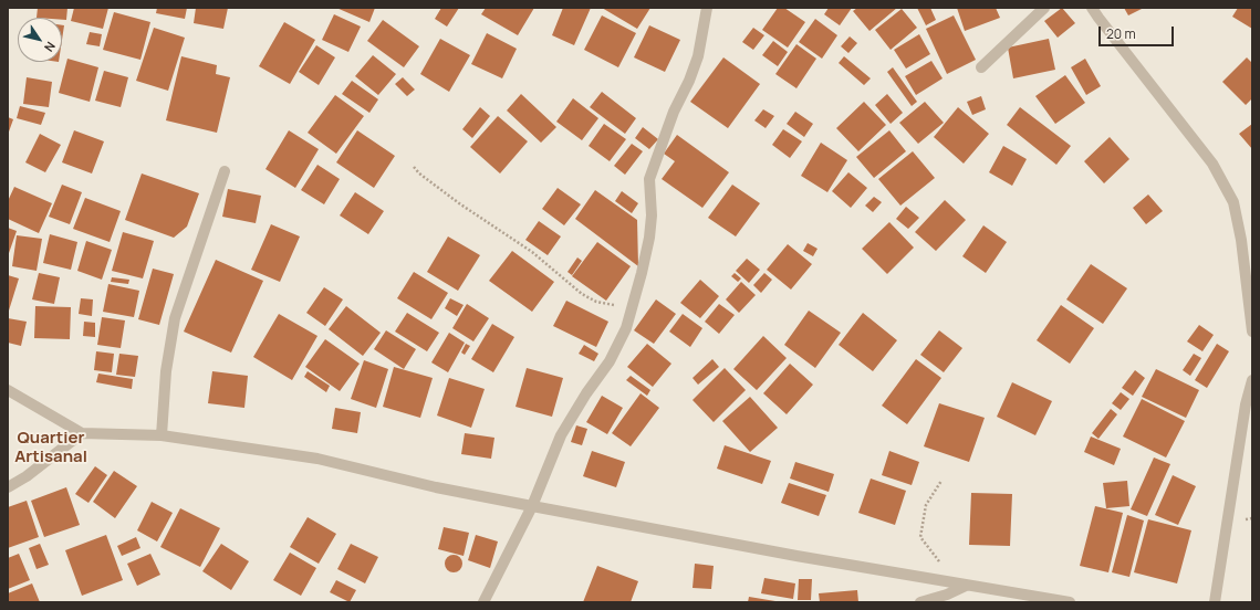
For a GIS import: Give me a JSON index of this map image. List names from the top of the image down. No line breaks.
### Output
{"districts":["Quartier Artisanal"],"scale_bar":"20 m","north":"bottom right"}
